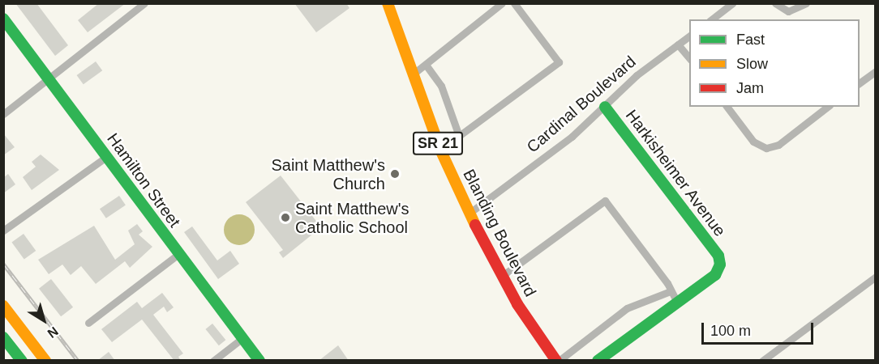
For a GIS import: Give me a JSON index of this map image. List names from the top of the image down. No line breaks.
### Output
{"streets":{"main road":["SR 21","Harkisheimer Avenue","Hamilton Street","Blanding Boulevard"],"street":["Cardinal Boulevard"]},"crossings":[["Cardinal Boulevard","Harkisheimer Avenue"],["Cardinal Boulevard","Blanding Boulevard"]],"places":["Saint Matthew's Church","Saint Matthew's Catholic School"],"legend":["Fast","Slow","Jam"],"scale_bar":"100 m","north":"bottom right"}
